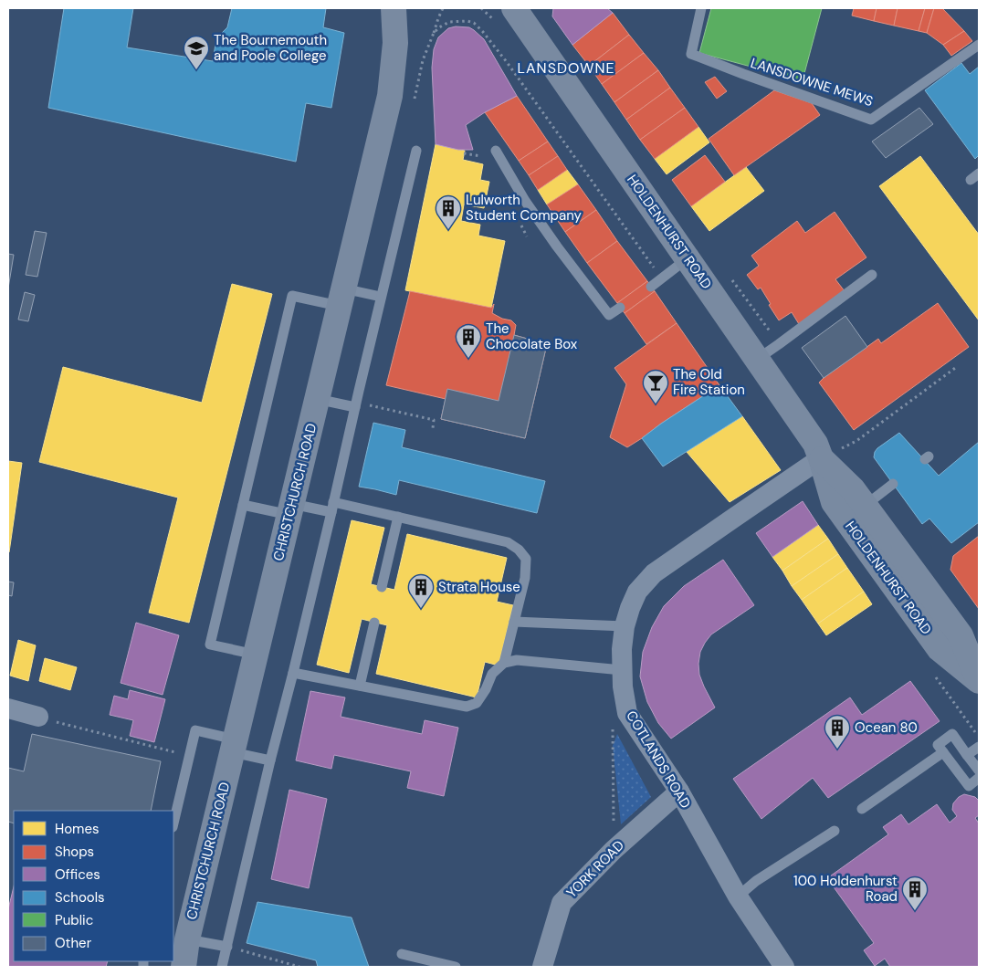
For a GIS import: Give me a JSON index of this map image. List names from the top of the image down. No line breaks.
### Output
{"streets":{"main road":["HOLDENHURST ROAD","CHRISTCHURCH ROAD"],"street":["COTLANDS ROAD","YORK ROAD"],"lane":["LANSDOWNE MEWS"]},"crossings":[["HOLDENHURST ROAD","COTLANDS ROAD"],["COTLANDS ROAD","YORK ROAD"]],"districts":["LANSDOWNE"],"places":{"school or university":["The Bournemouth and Poole College"],"building":["Lulworth Student Company","The Chocolate Box","Strata House","Ocean 80","100 Holdenhurst Road"],"bar":["The Old Fire Station"]},"legend":["Homes","Shops","Offices","Schools","Public","Other"]}
